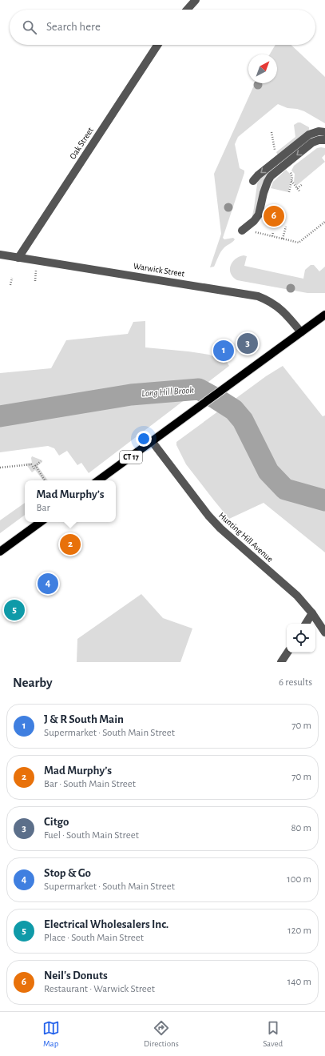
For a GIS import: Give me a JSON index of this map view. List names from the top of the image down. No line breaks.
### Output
{"streets":{"main road":["CT 17"],"street":["Oak Street","Warwick Street","Hunting Hill Avenue"]},"crossings":[["Oak Street","Warwick Street"],["Warwick Street","CT 17"],["CT 17","Hunting Hill Avenue"]],"water":["Long Hill Brook"],"north":"top right","page":{"search":"Search here","pins":["6","3","1","2","4","5"],"popup":["Mad Murphy’s","Bar"],"heading":["Nearby","6 results"],"list":[{"mark":"1","name":"J & R South Main","note":"Supermarket · South Main Street","value":"70 m"},{"mark":"2","name":"Mad Murphy’s","note":"Bar · South Main Street","value":"70 m"},{"mark":"3","name":"Citgo","note":"Fuel · South Main Street","value":"80 m"},{"mark":"4","name":"Stop & Go","note":"Supermarket · South Main Street","value":"100 m"},{"mark":"5","name":"Electrical Wholesalers Inc.","note":"Place · South Main Street","value":"120 m"},{"mark":"6","name":"Neil's Donuts","note":"Restaurant · Warwick Street","value":"140 m"}],"nav":["Map","Directions","Saved"]}}
